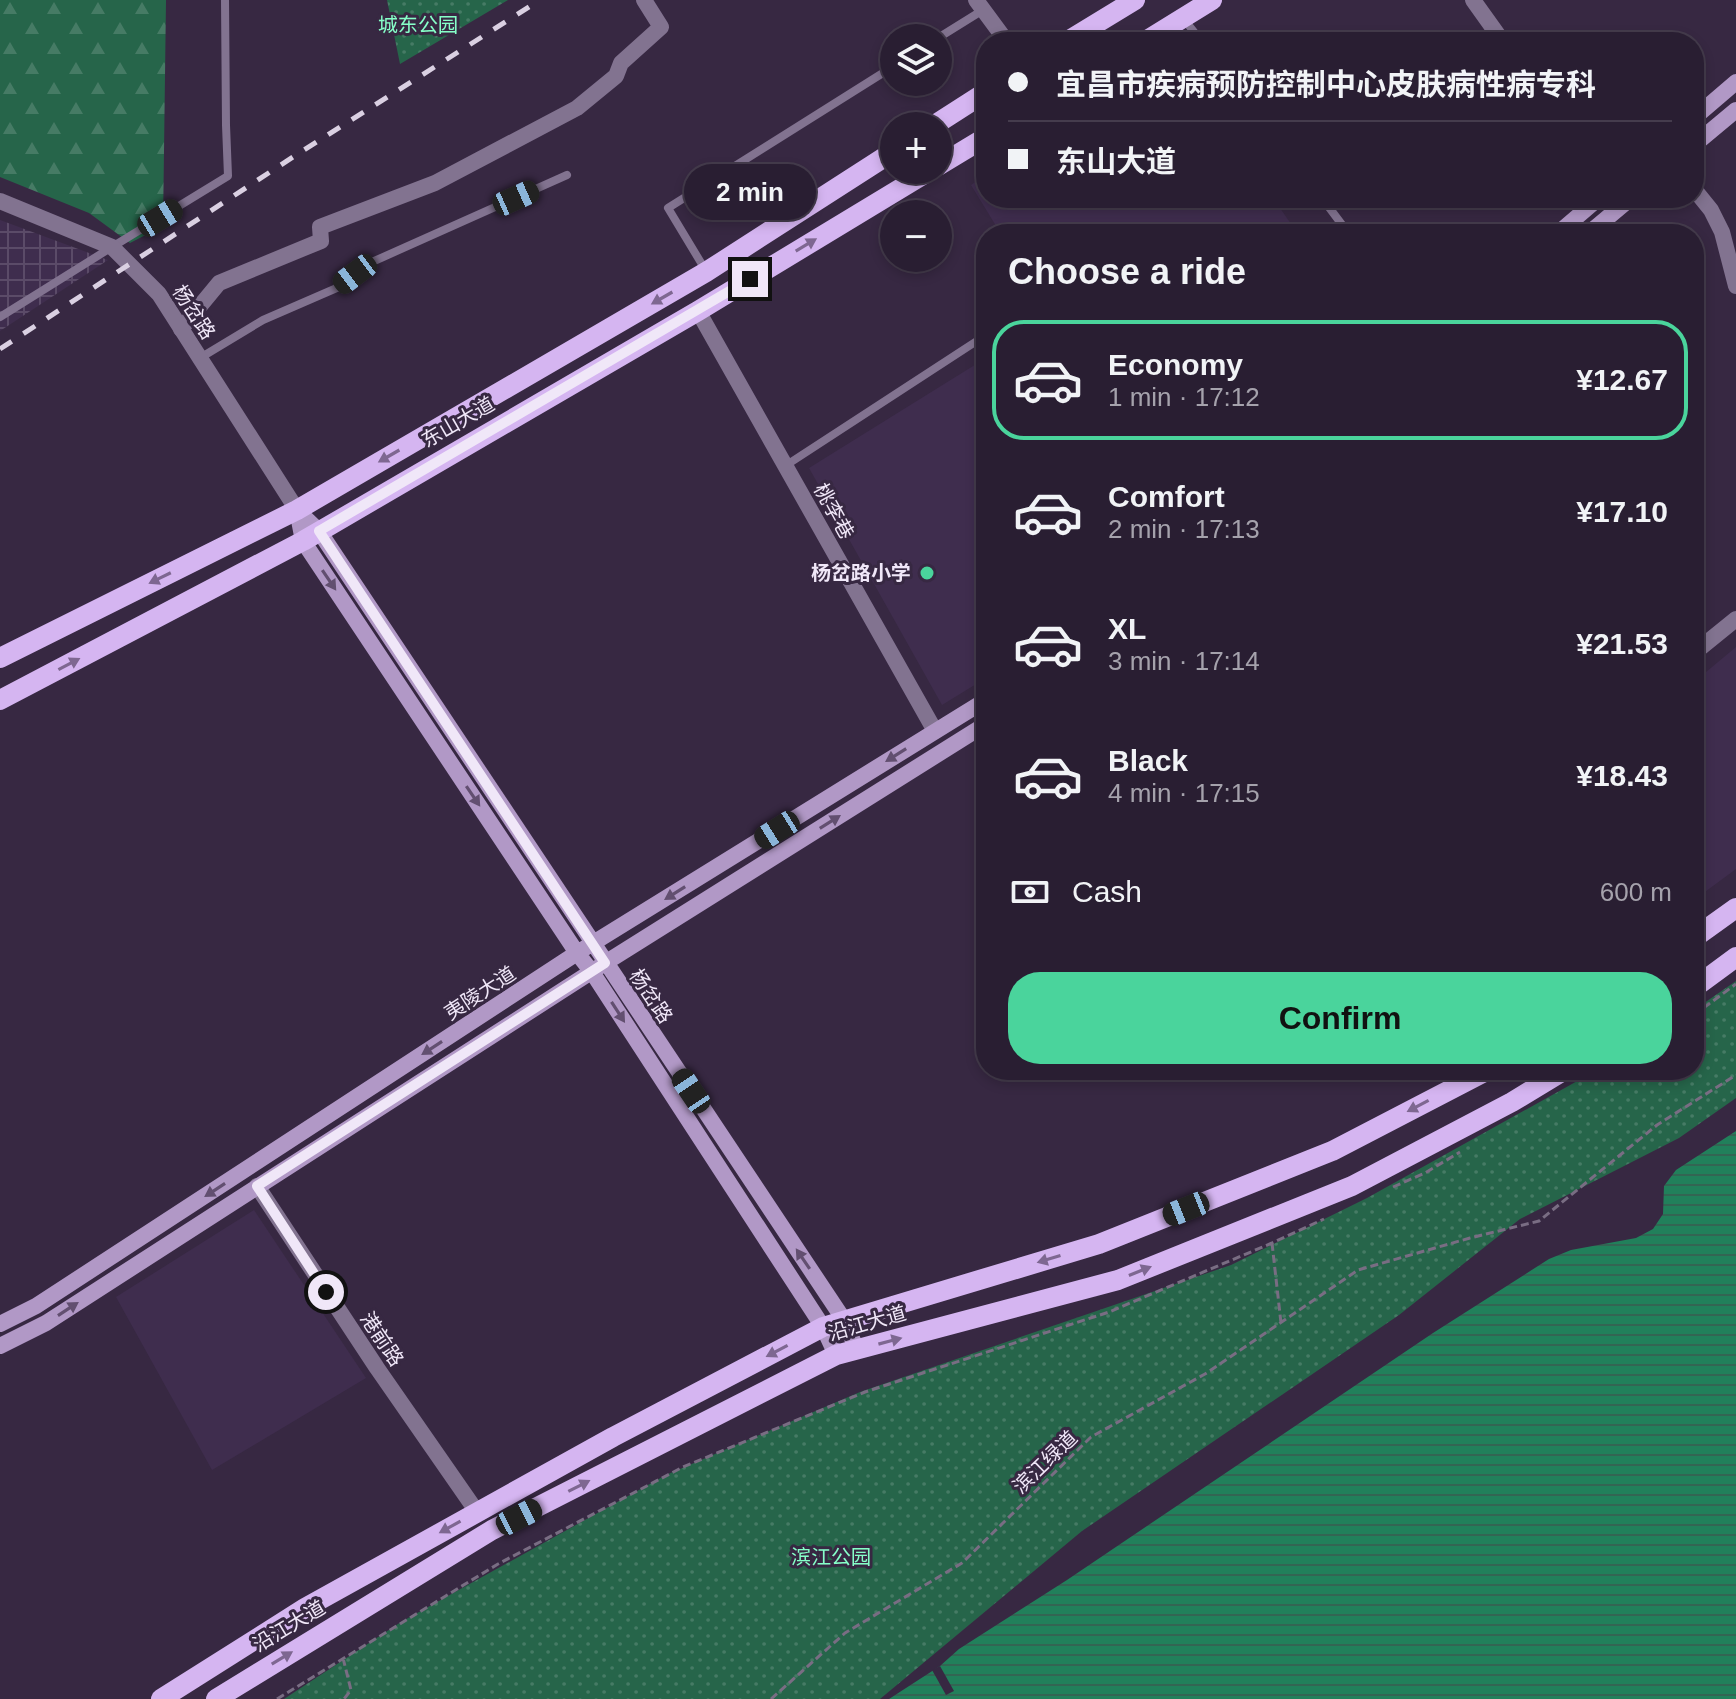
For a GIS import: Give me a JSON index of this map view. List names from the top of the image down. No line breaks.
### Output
{"streets":{"main road":["杨岔路","东山大道","夷陵大道","沿江大道"],"street":["桃李巷","港前路"],"path":["滨江绿道"]},"crossings":[["杨岔路","东山大道"],["杨岔路","夷陵大道"],["杨岔路","沿江大道"],["东山大道","桃李巷"],["桃李巷","夷陵大道"],["沿江大道","港前路"]],"parks":["城东公园","滨江公园"],"places":["杨岔路小学"],"page":{"map_buttons":["+","−"],"banner":["宜昌市疾病预防控制中心皮肤病性病专科","东山大道"],"bubble":"2 min","heading":"Choose a ride","list":[{"name":"Economy","note":"1 min · 17:12","value":"¥12.67"},{"name":"Comfort","note":"2 min · 17:13","value":"¥17.10"},{"name":"XL","note":"3 min · 17:14","value":"¥21.53"},{"name":"Black","note":"4 min · 17:15","value":"¥18.43"}],"pay":["Cash","600 m"],"buttons":"Confirm"}}
